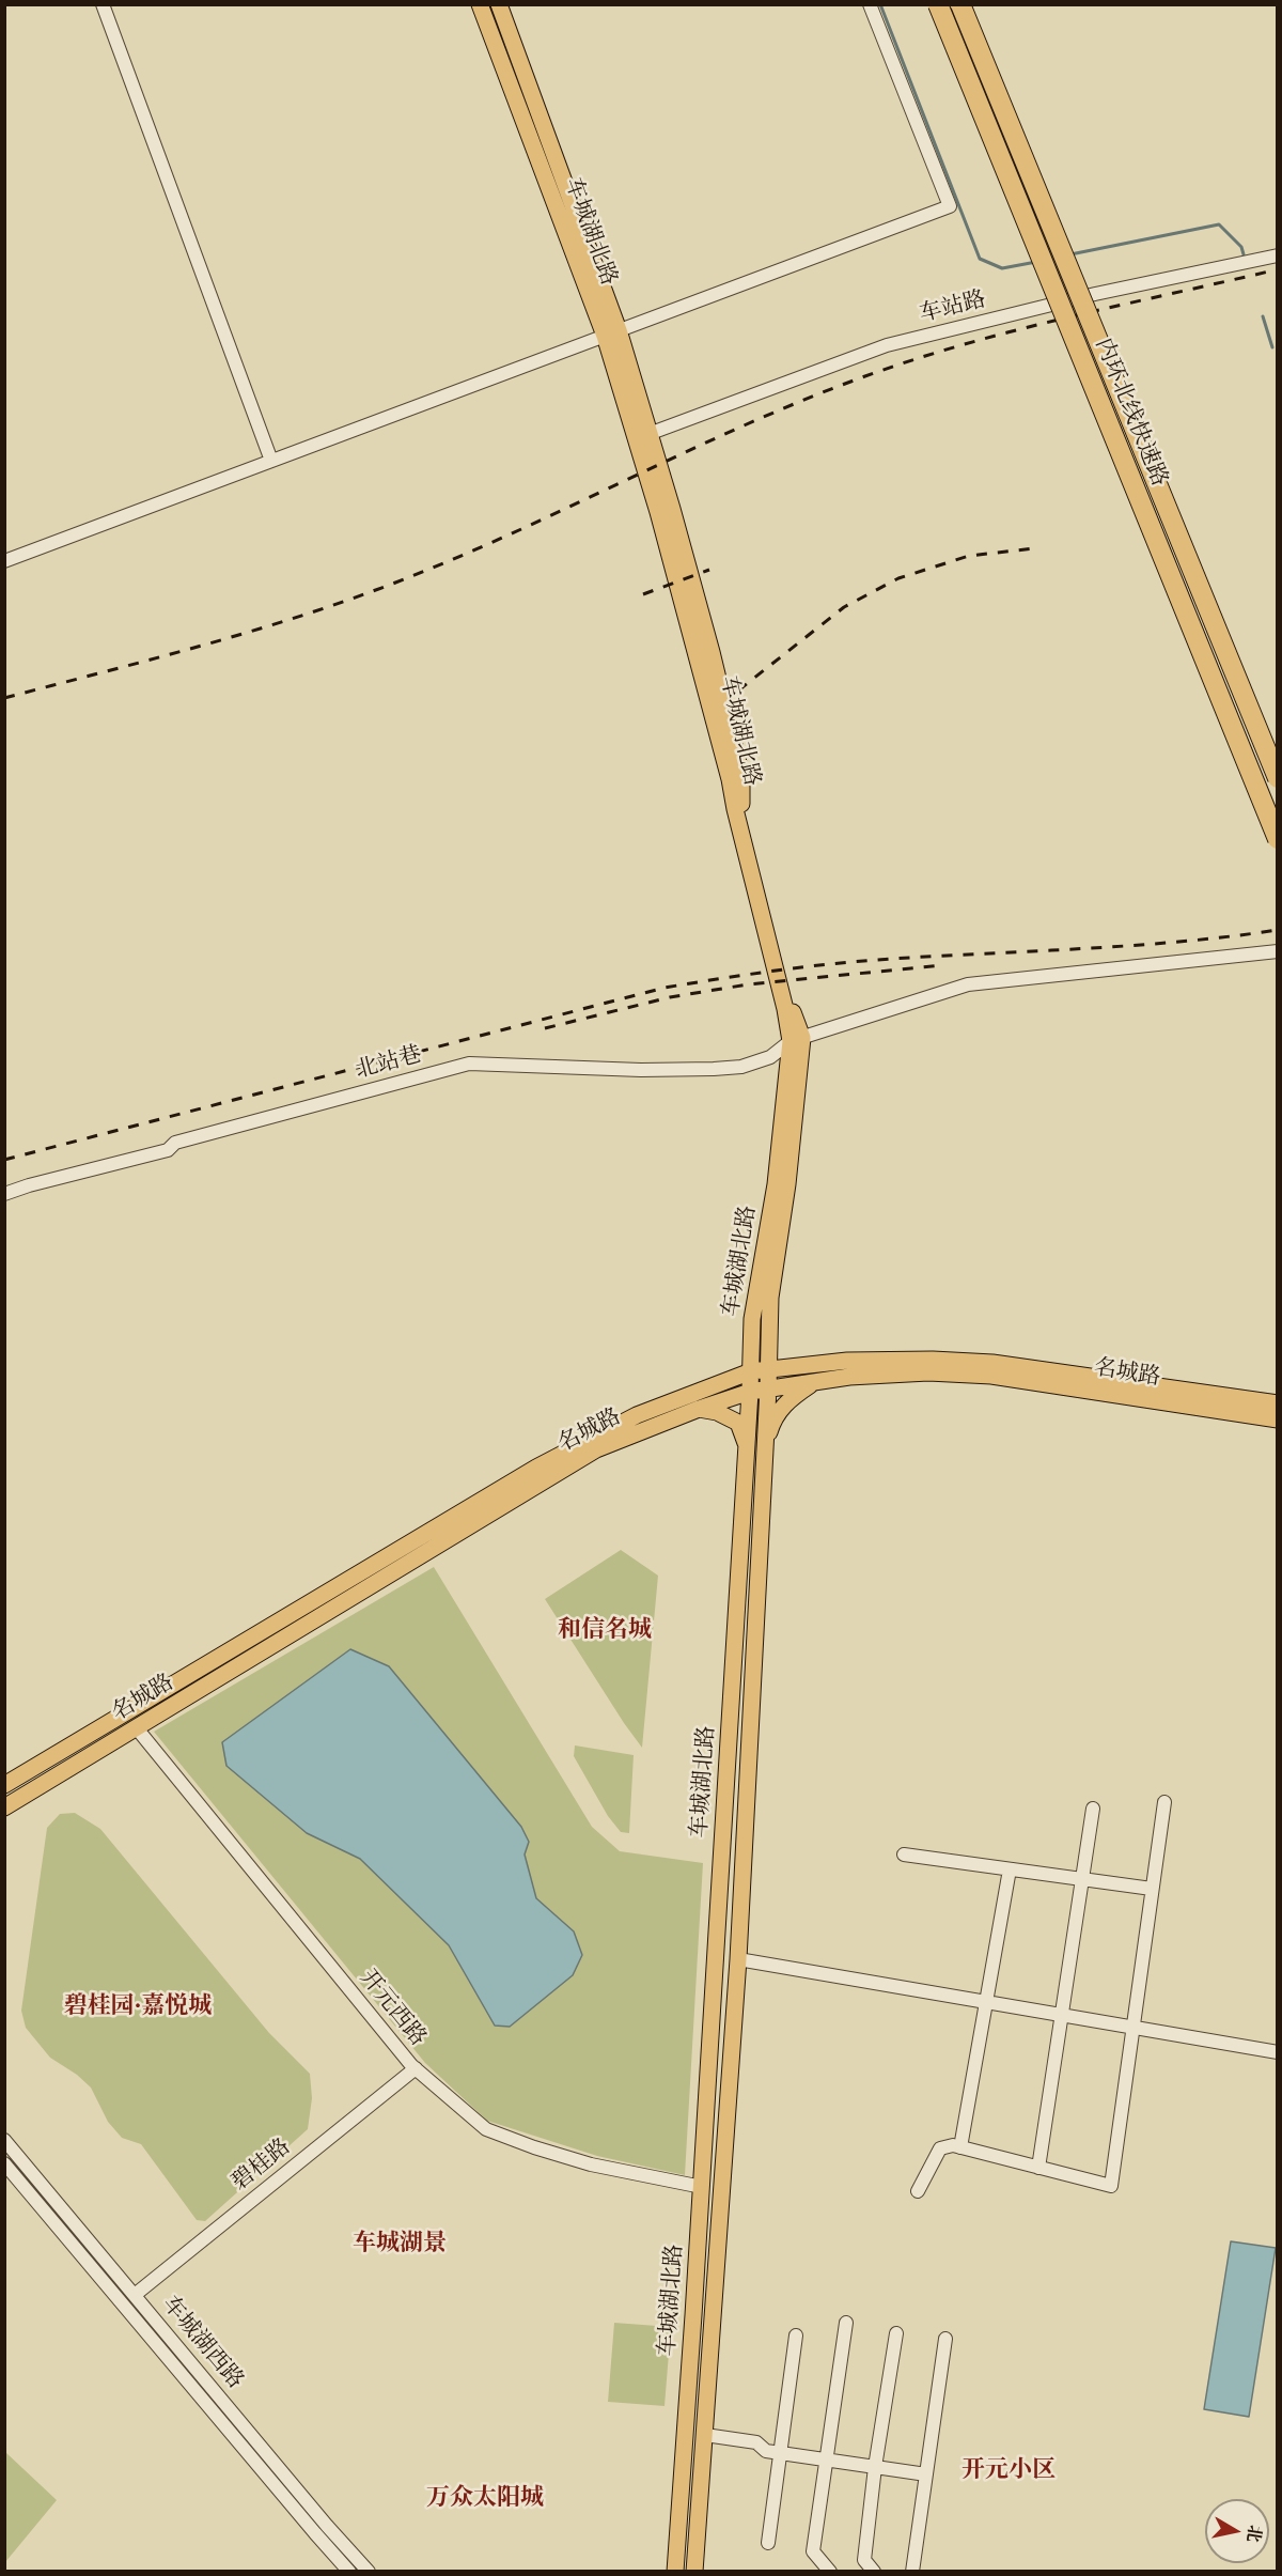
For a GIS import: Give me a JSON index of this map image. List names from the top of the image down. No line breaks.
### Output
{"streets":{"highway":["内环北线快速路"],"main road":["车城湖北路","名城路"],"street":["车站路","北站巷","开元西路","碧桂路","车城湖西路"]},"crossings":[["车城湖北路","车站路"],["车城湖北路","北站巷"],["车城湖北路","名城路"],["车城湖北路","开元西路"],["名城路","开元西路"],["开元西路","碧桂路"],["碧桂路","车城湖西路"]],"districts":["和信名城","碧桂园·嘉悦城","车城湖景","开元小区","万众太阳城"],"north":"right"}
